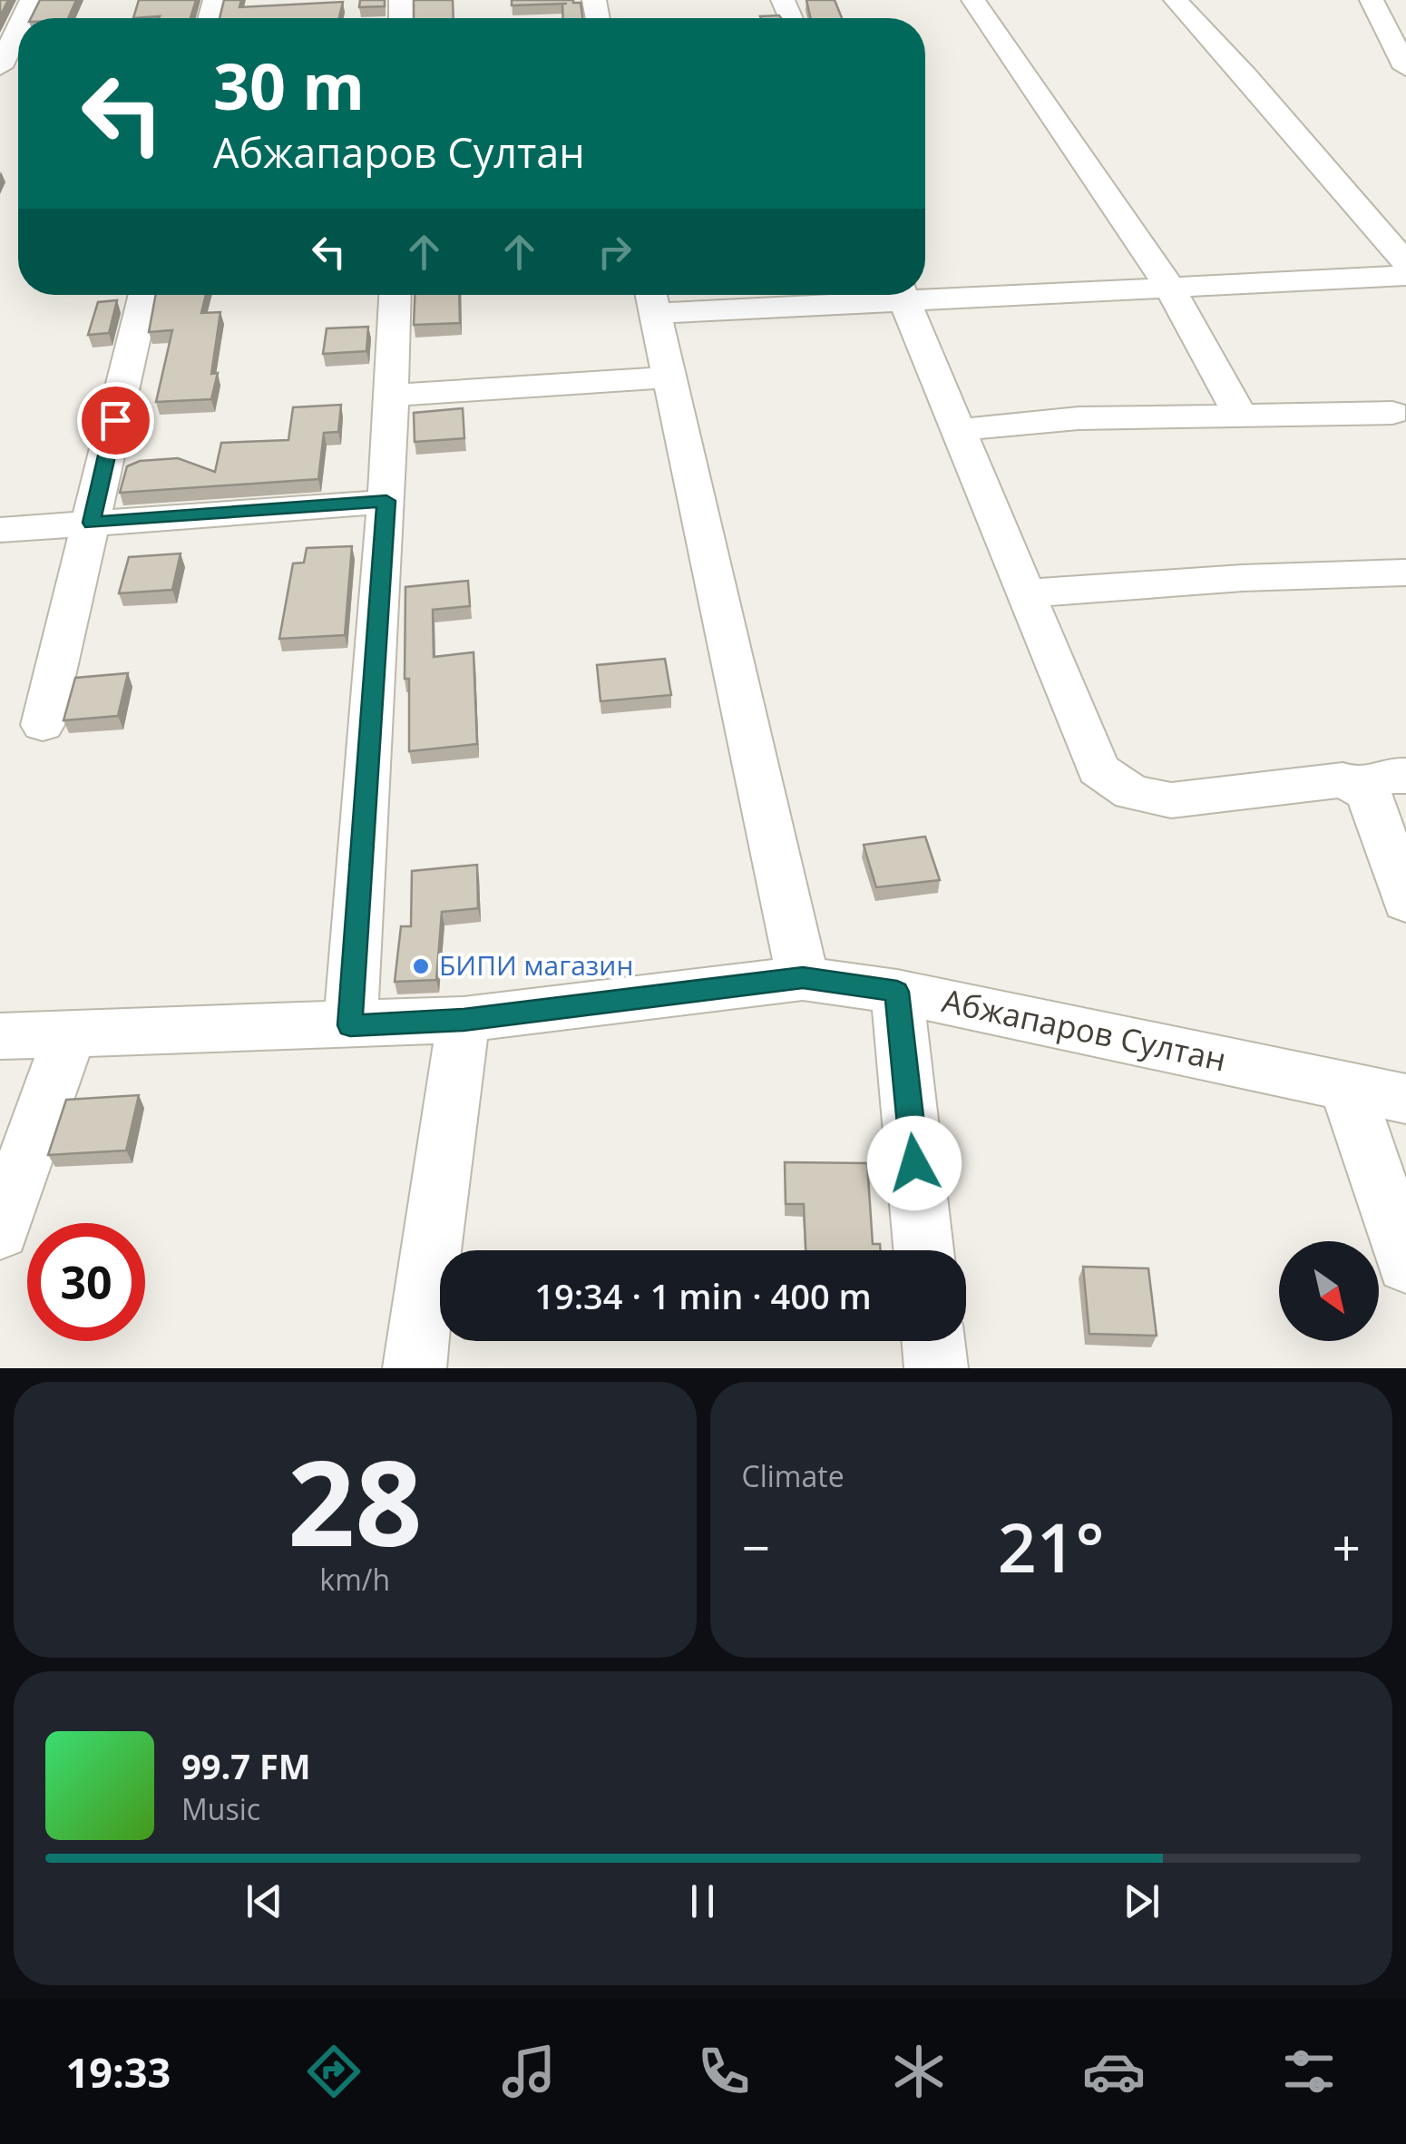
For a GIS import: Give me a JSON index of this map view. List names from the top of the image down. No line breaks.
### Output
{"streets":{"street":["Абжапаров Султан"]},"places":["БИПИ магазин"],"north":"bottom right","page":{"turn":["30 m","Абжапаров Султан"],"limit":"30","trip":"19:34 · 1 min · 400 m","tile":[["28","km/h"],"Climate"],"heat":["−","21°","+"],"song":["99.7 FM","Music"],"tabs":"19:33"}}
